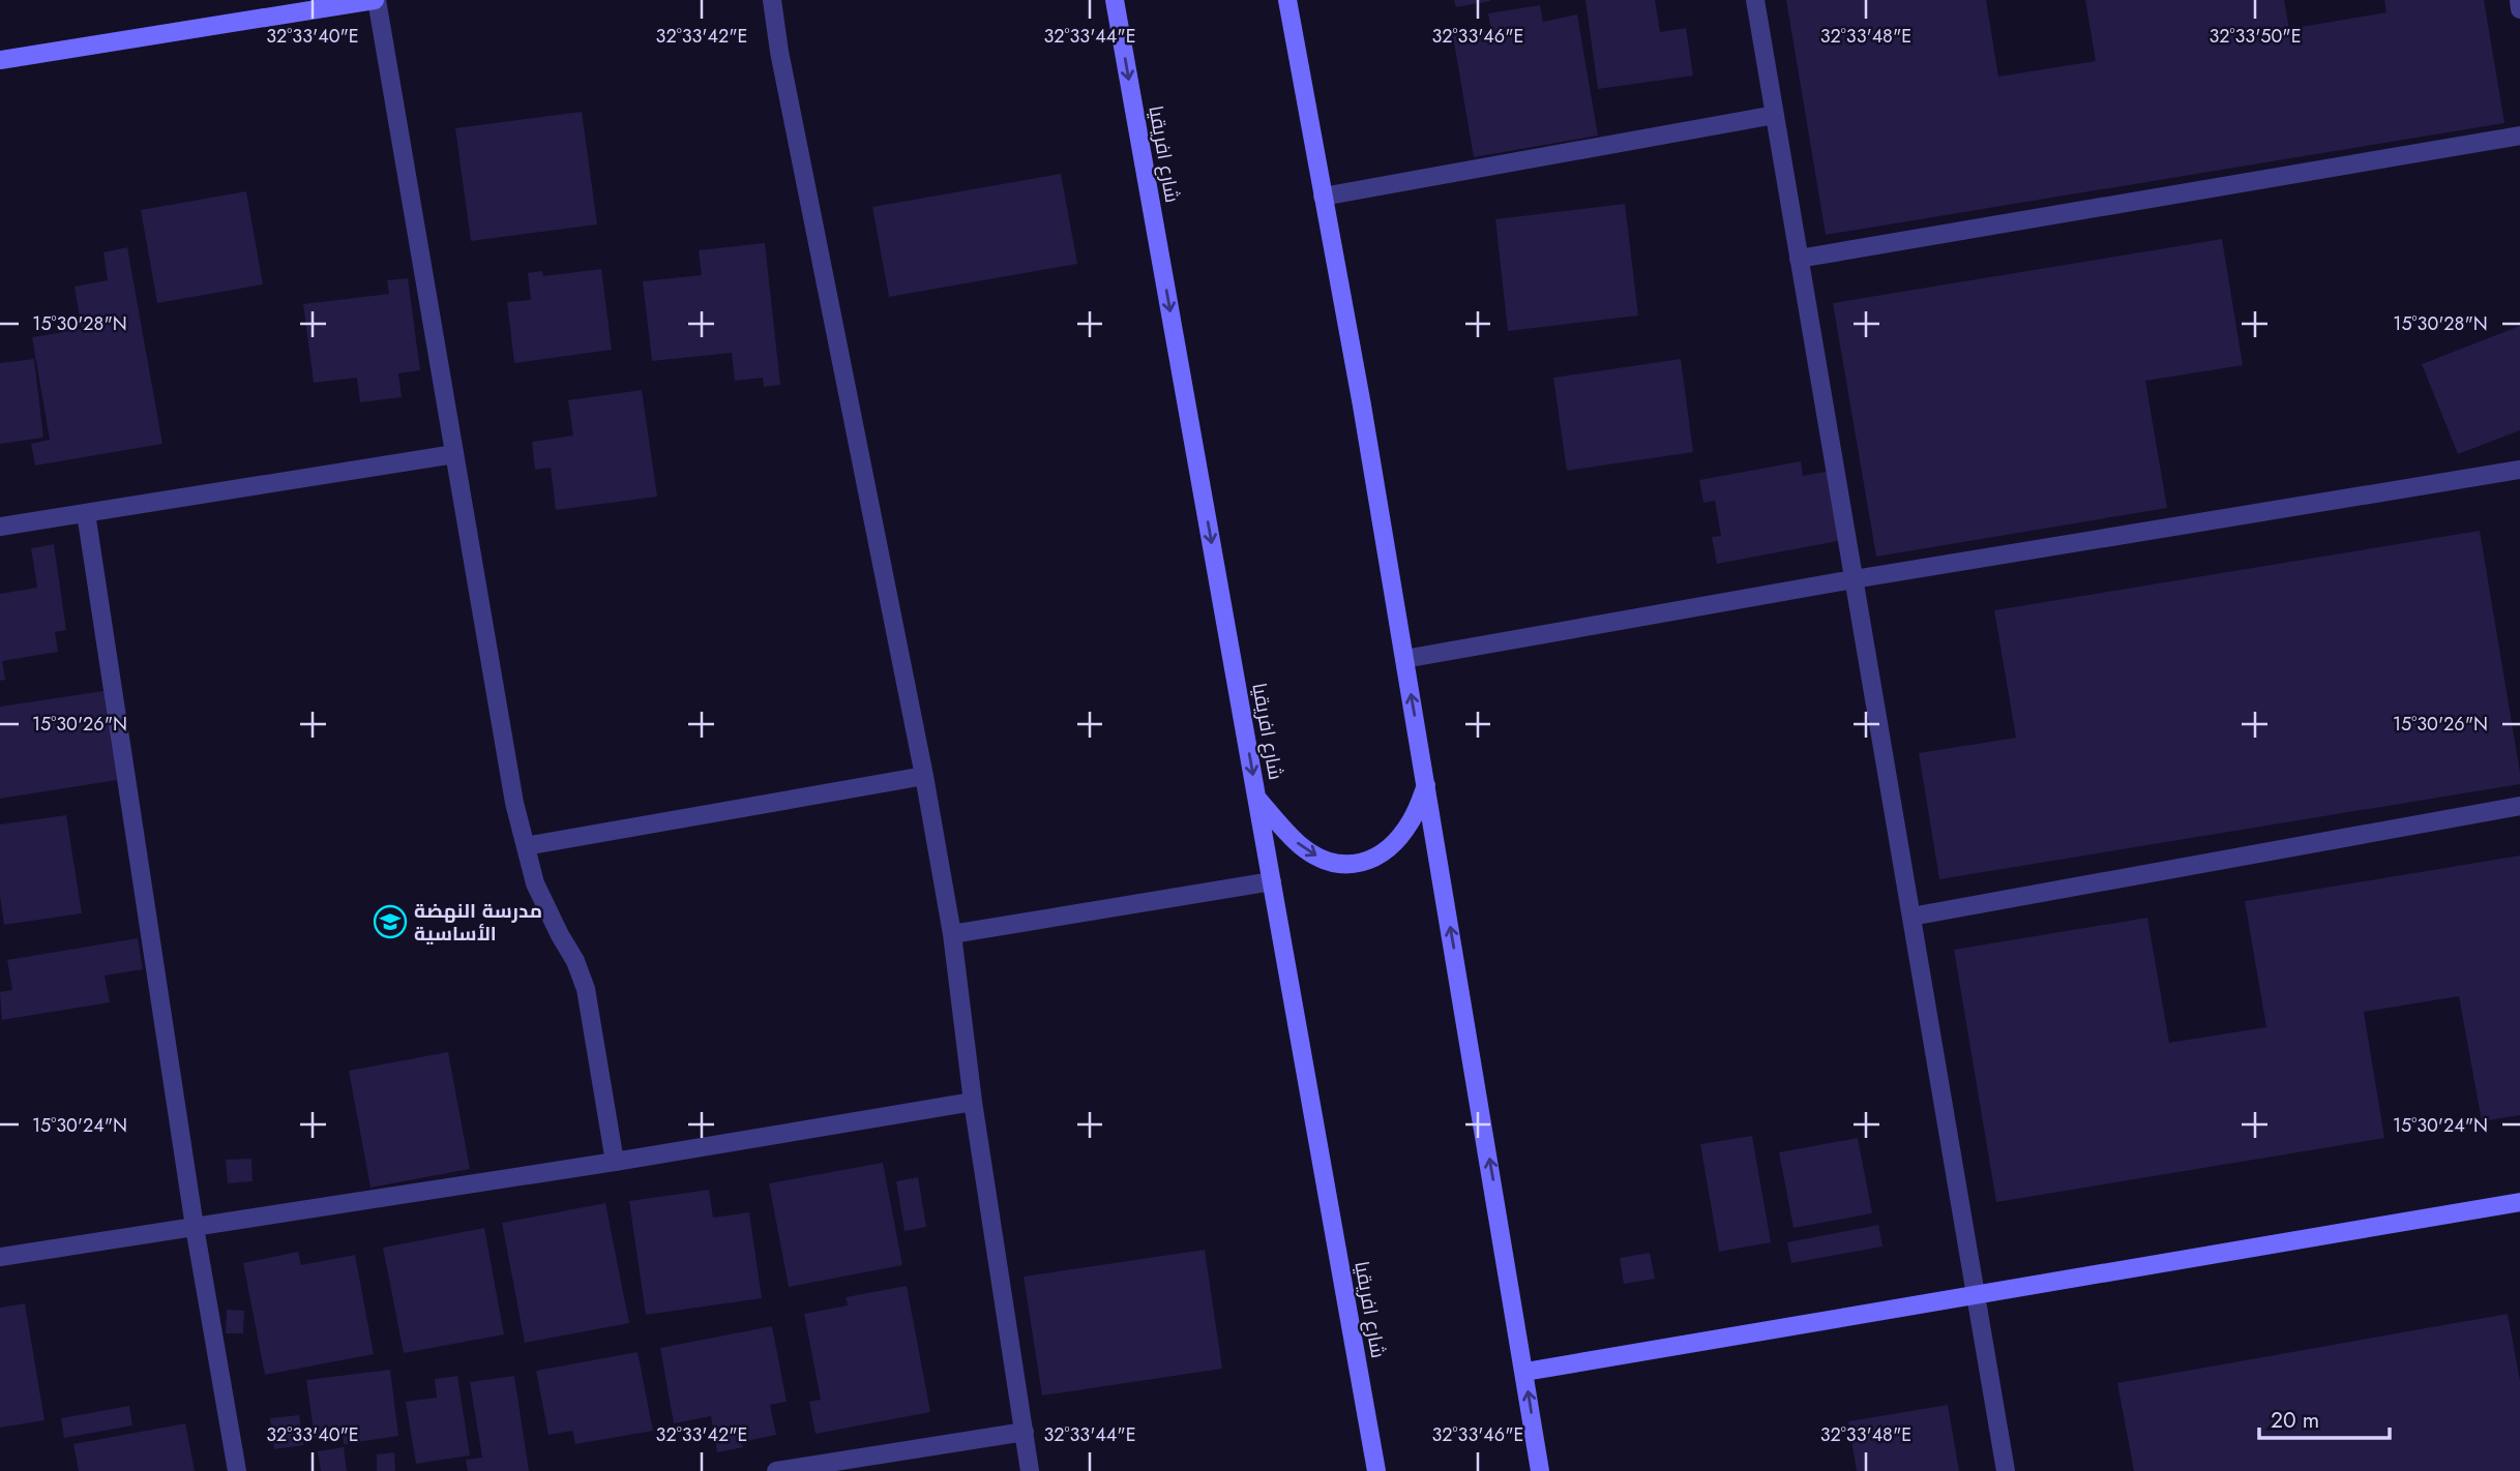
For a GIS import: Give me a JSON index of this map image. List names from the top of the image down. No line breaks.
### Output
{"streets":{"street":["شارع افريقيا"]},"one_way":["شارع افريقيا"],"places":{"school or university":["مدرسة النهضة الأساسية"]},"scale_bar":"20 m","coordinates":["32°33'40\"E","32°33'42\"E","32°33'44\"E","32°33'46\"E","32°33'48\"E","32°33'50\"E","15°30'28\"N","15°30'26\"N","15°30'24\"N"]}
